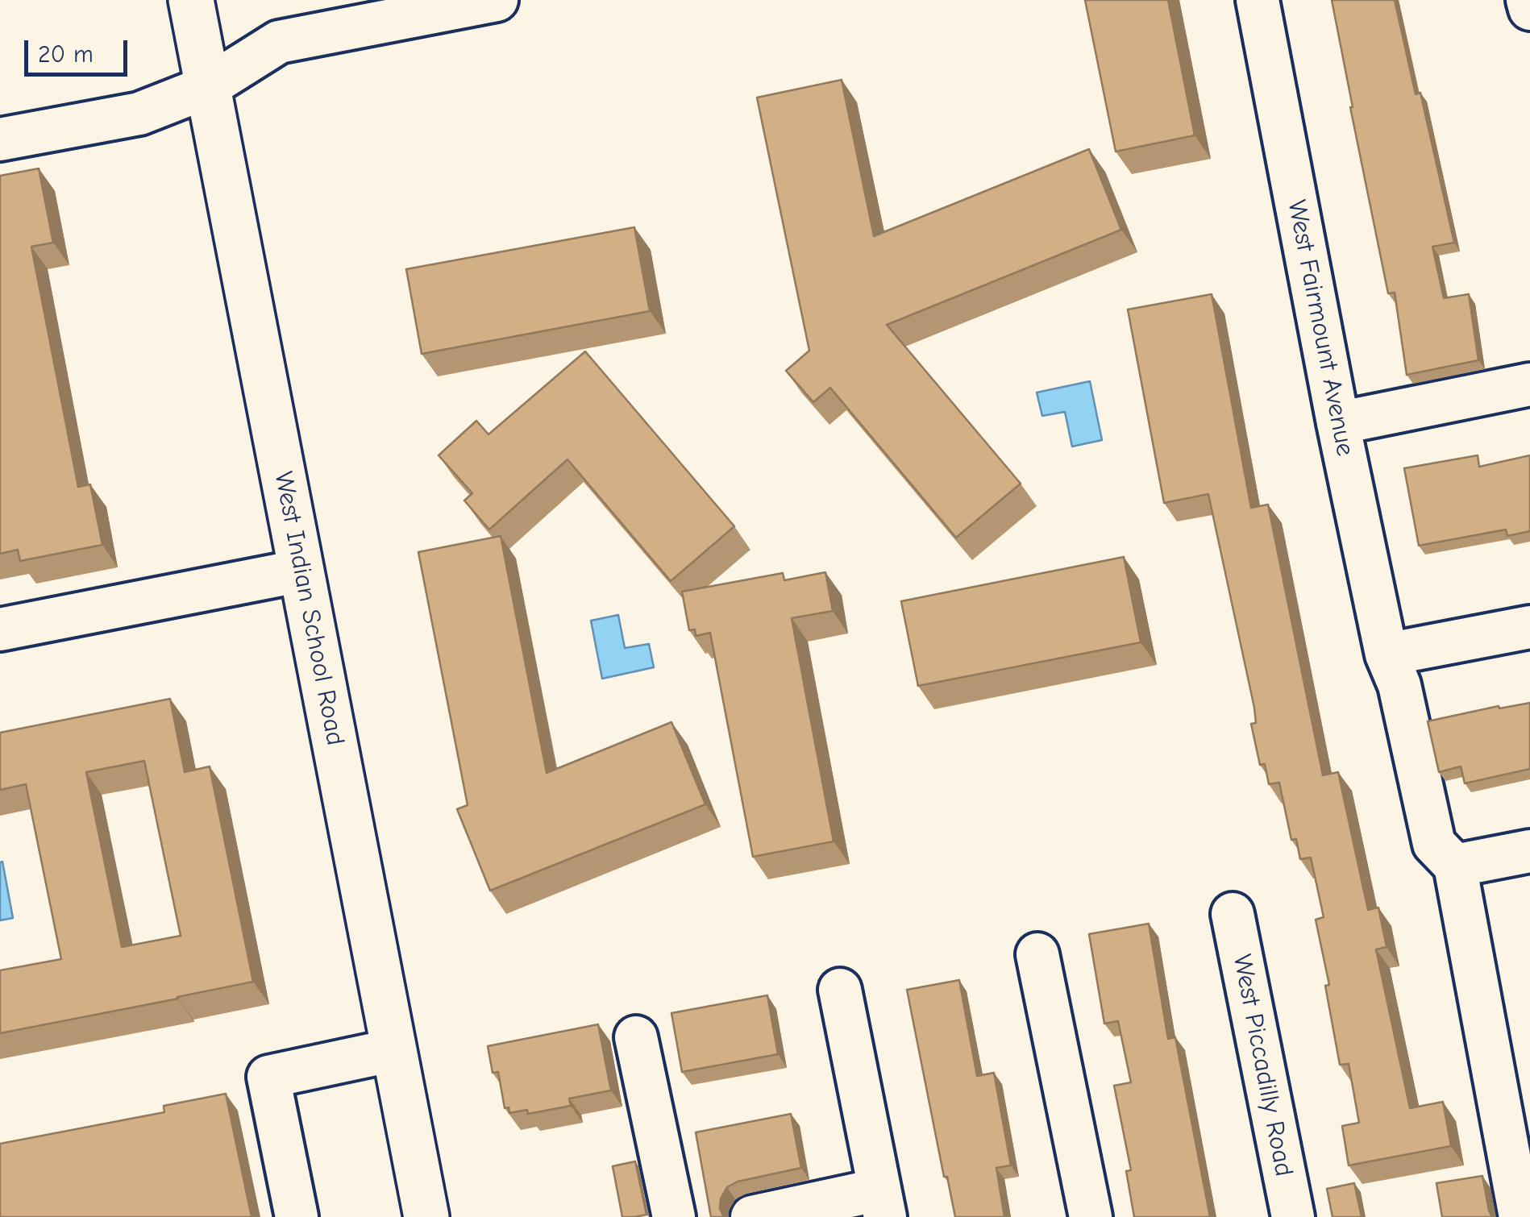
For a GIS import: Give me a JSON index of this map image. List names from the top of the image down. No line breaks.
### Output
{"streets":{"main road":["West Indian School Road"],"street":["West Fairmount Avenue","West Piccadilly Road"]},"scale_bar":"20 m"}
